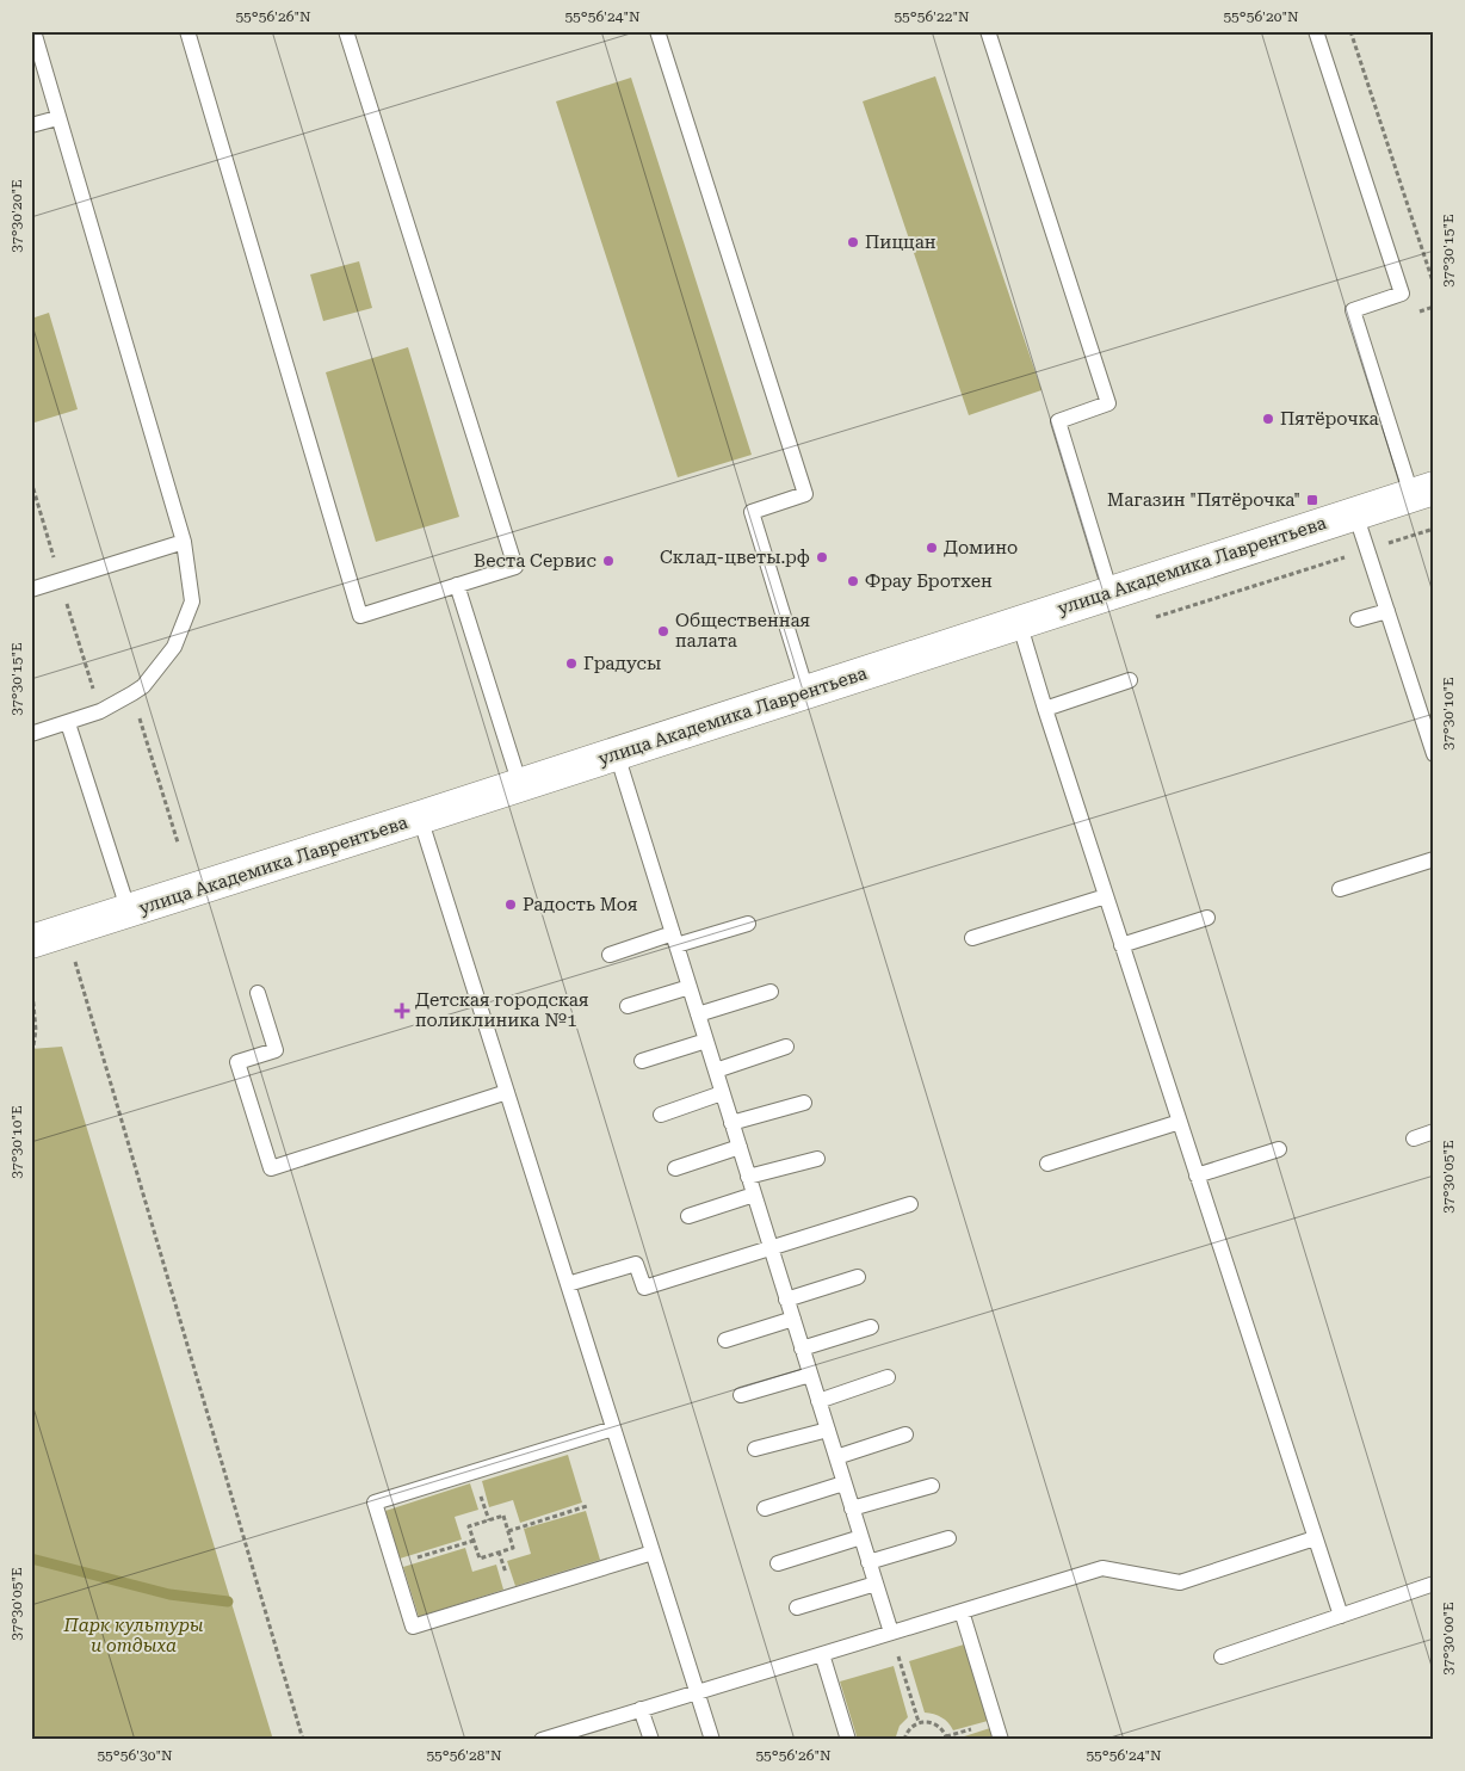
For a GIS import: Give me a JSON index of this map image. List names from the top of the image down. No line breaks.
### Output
{"streets":{"street":["улица Академика Лаврентьева"]},"parks":["Парк культуры и отдыха"],"places":{"other":["Пиццан","Пятёрочка","Домино","Склад-цветы.рф","Веста Сервис","Фрау Бротхен","Общественная палата","Градусы","Радость Моя"],"transit":["Магазин \"Пятёрочка\""],"health":["Детская городская поликлиника №1"]},"coordinates":["55°56'26\"N","55°56'24\"N","55°56'22\"N","55°56'20\"N","37°30'20\"E","37°30'15\"E","37°30'10\"E","37°30'05\"E","37°30'00\"E","55°56'30\"N","55°56'28\"N"]}
